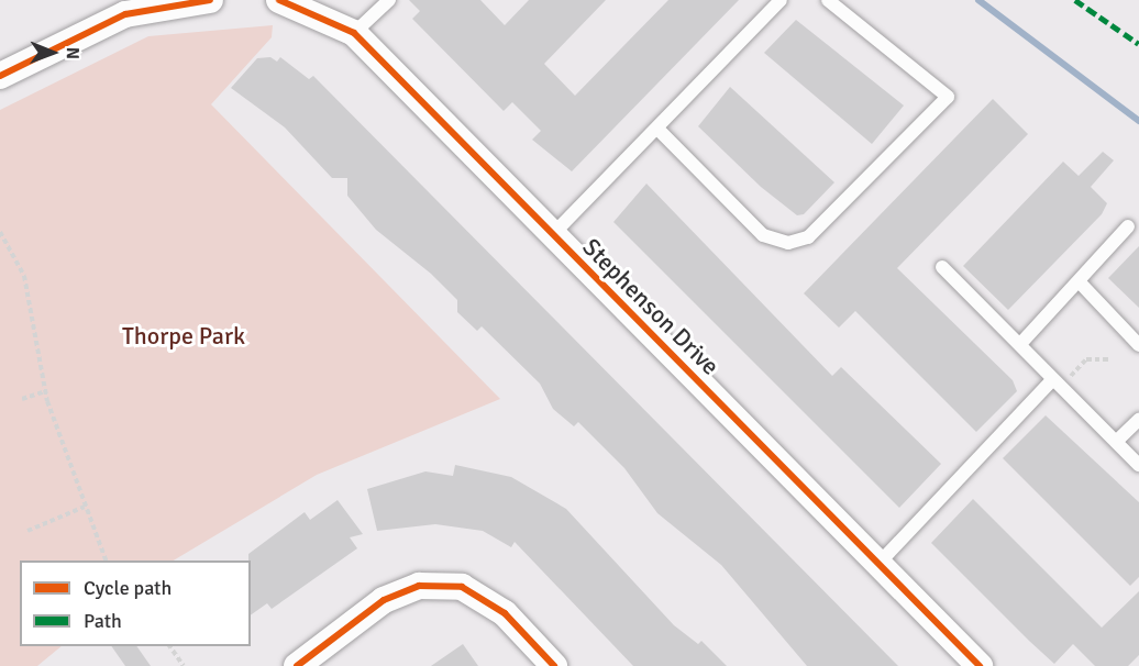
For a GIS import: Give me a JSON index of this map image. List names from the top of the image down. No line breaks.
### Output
{"streets":{"street":["Stephenson Drive"]},"parks":["Thorpe Park"],"legend":["Cycle path","Path"],"north":"right"}
